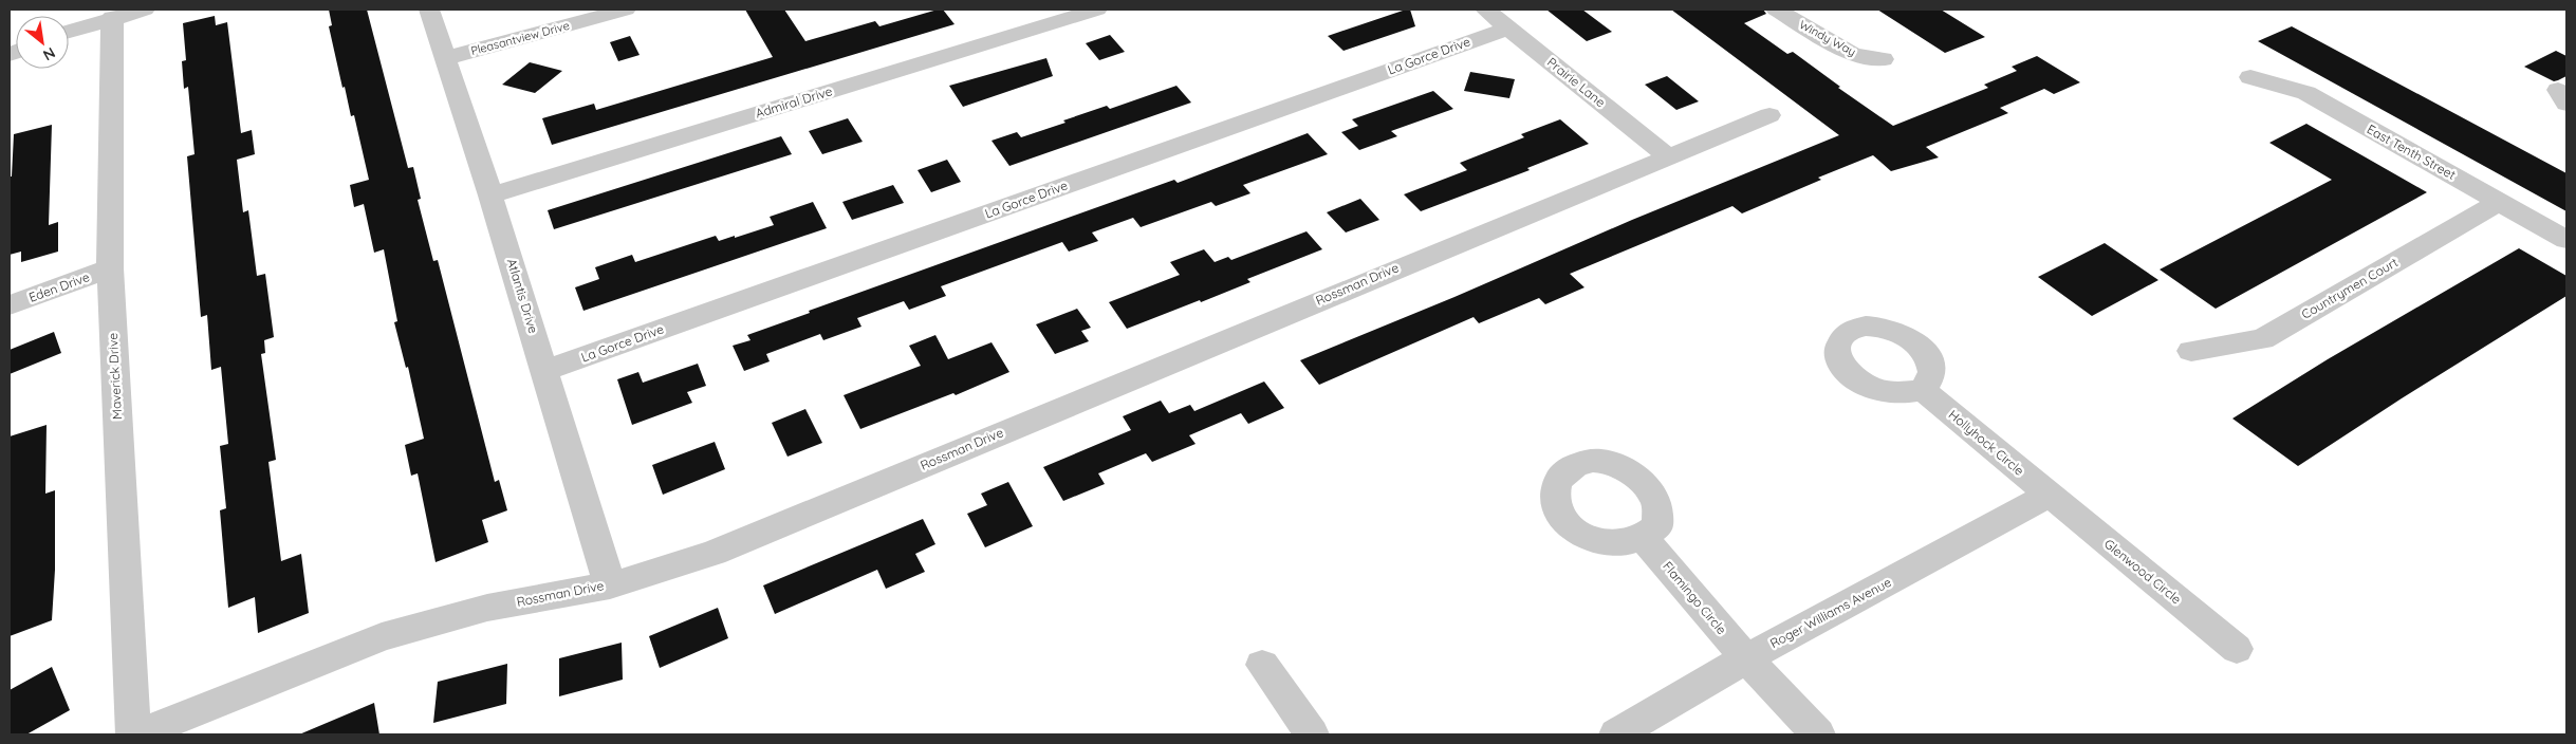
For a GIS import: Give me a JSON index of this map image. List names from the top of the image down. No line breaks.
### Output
{"streets":{"street":["Pleasantview Drive","Windy Way","La Gorce Drive","Prairie Lane","Admiral Drive","East Tenth Street","Rossman Drive","Eden Drive","Countrymen Court","Atlantis Drive","Maverick Drive","Hollyhock Circle","Glenwood Circle","Flamingo Circle","Roger Williams Avenue"]},"crossings":[["Pleasantview Drive","Atlantis Drive"],["La Gorce Drive","Prairie Lane"],["La Gorce Drive","Atlantis Drive"],["Prairie Lane","Rossman Drive"],["Admiral Drive","Atlantis Drive"],["East Tenth Street","Countrymen Court"],["Rossman Drive","Atlantis Drive"],["Eden Drive","Maverick Drive"],["Hollyhock Circle","Glenwood Circle"],["Hollyhock Circle","Roger Williams Avenue"],["Glenwood Circle","Roger Williams Avenue"],["Flamingo Circle","Roger Williams Avenue"]],"north":"bottom right"}
